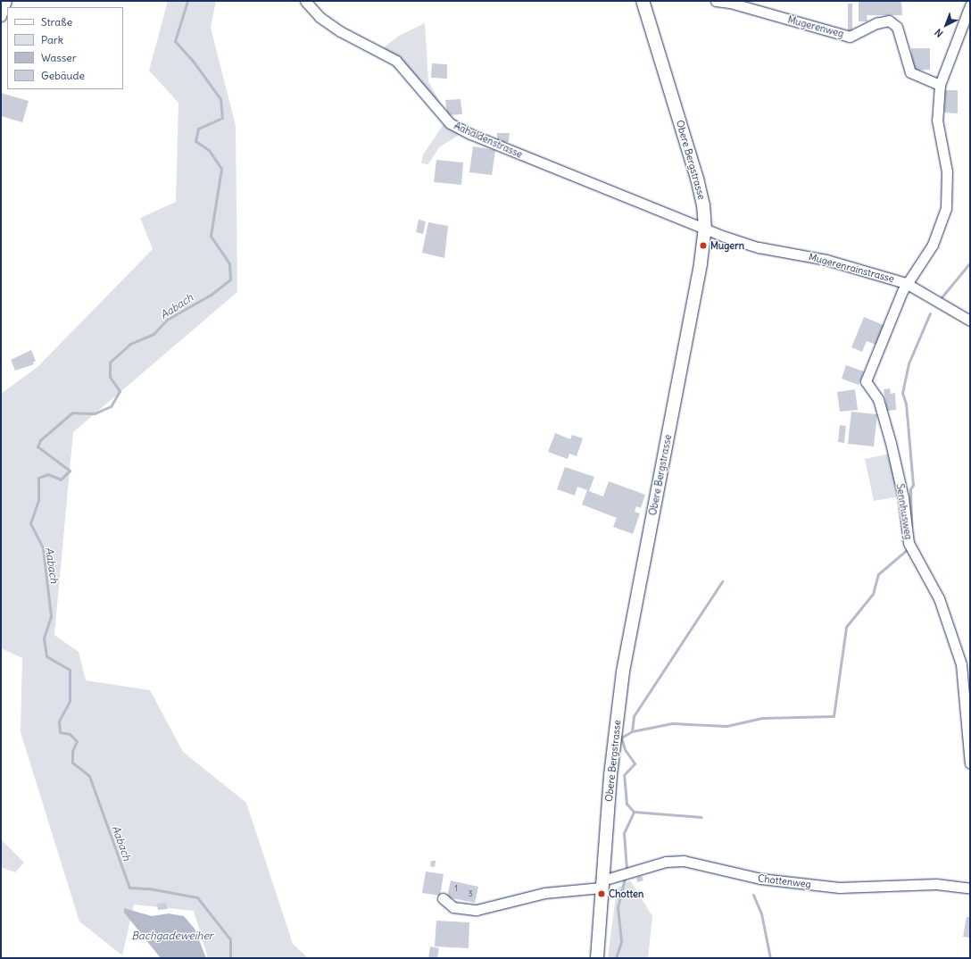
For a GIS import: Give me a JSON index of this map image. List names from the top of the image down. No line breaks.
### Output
{"streets":{"main road":["Obere Bergstrasse"],"street":["Mugerenweg","Aahaldenstrasse","Mugerenrainstrasse","Sennhusweg","Chottenweg"]},"crossings":[["Aahaldenstrasse","Obere Bergstrasse"],["Aahaldenstrasse","Mugerenrainstrasse"],["Obere Bergstrasse","Mugerenrainstrasse"],["Obere Bergstrasse","Chottenweg"],["Mugerenrainstrasse","Sennhusweg"]],"water":["Aabach","Bachgadeweiher"],"places":["Mugern","Chotten"],"house_numbers":["1","3"],"legend":["Straße","Park","Wasser","Gebäude"],"north":"bottom left"}
